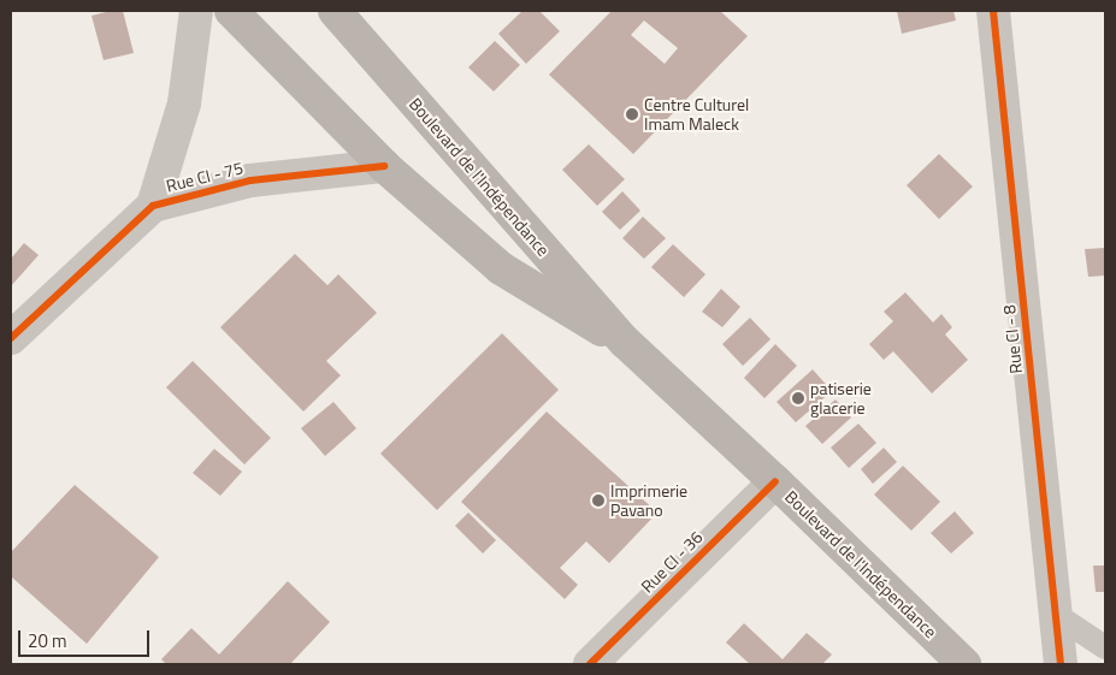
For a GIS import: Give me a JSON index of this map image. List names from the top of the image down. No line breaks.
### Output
{"streets":{"main road":["Boulevard de l'Indépendance"],"street":["Rue CI - 75","Rue CI - 8","Rue CI - 36"]},"crossings":[["Rue CI - 75","Boulevard de l'Indépendance"],["Boulevard de l'Indépendance","Rue CI - 36"]],"places":["Centre Culturel Imam Maleck","patiserie glacerie","Imprimerie Pavano"],"scale_bar":"20 m"}
